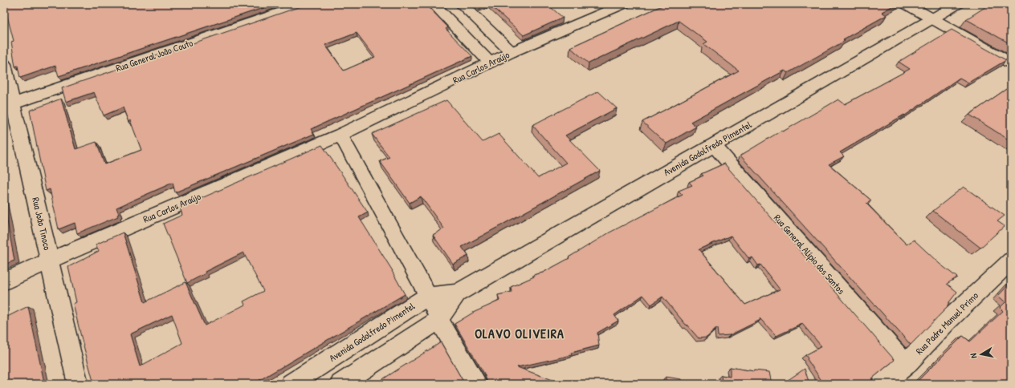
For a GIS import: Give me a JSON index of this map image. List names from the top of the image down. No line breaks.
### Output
{"streets":{"street":["Rua General João Couto","Rua Carlos Araújo","Avenida Godolfredo Pimentel","Rua João Tinoco","Rua General Alípio dos Santos","Rua Padre Manuel Primo"]},"crossings":[["Rua General João Couto","Rua João Tinoco"],["Rua Carlos Araújo","Rua João Tinoco"],["Avenida Godolfredo Pimentel","Rua General Alípio dos Santos"],["Rua General Alípio dos Santos","Rua Padre Manuel Primo"]],"districts":["OLAVO OLIVEIRA"],"north":"left"}
